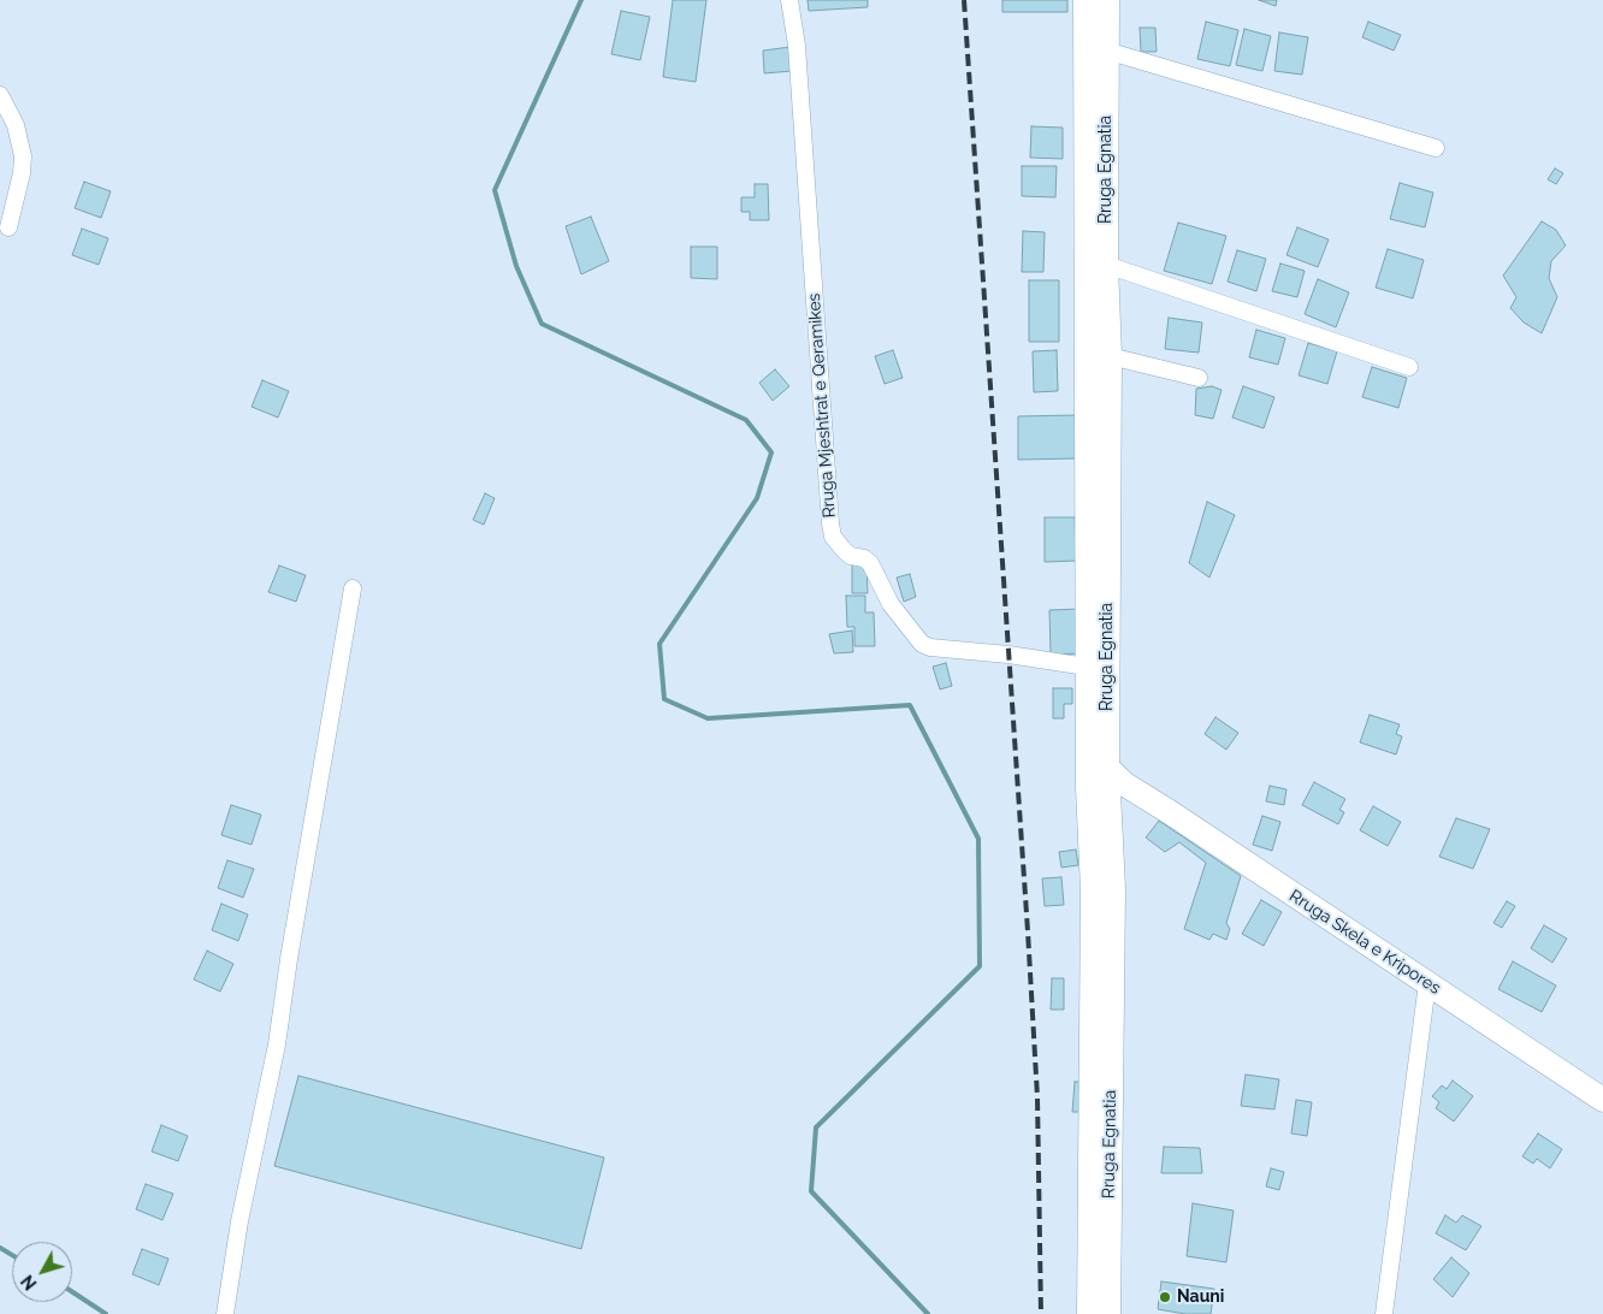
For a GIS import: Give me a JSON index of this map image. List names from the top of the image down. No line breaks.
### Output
{"streets":{"main road":["Rruga Egnatia","Rruga Skela e Kripores"],"street":["Rruga Mjeshtrat e Qeramikes"]},"crossings":[["Rruga Egnatia","Rruga Mjeshtrat e Qeramikes"],["Rruga Egnatia","Rruga Skela e Kripores"]],"places":["Nauni"],"north":"bottom left"}
